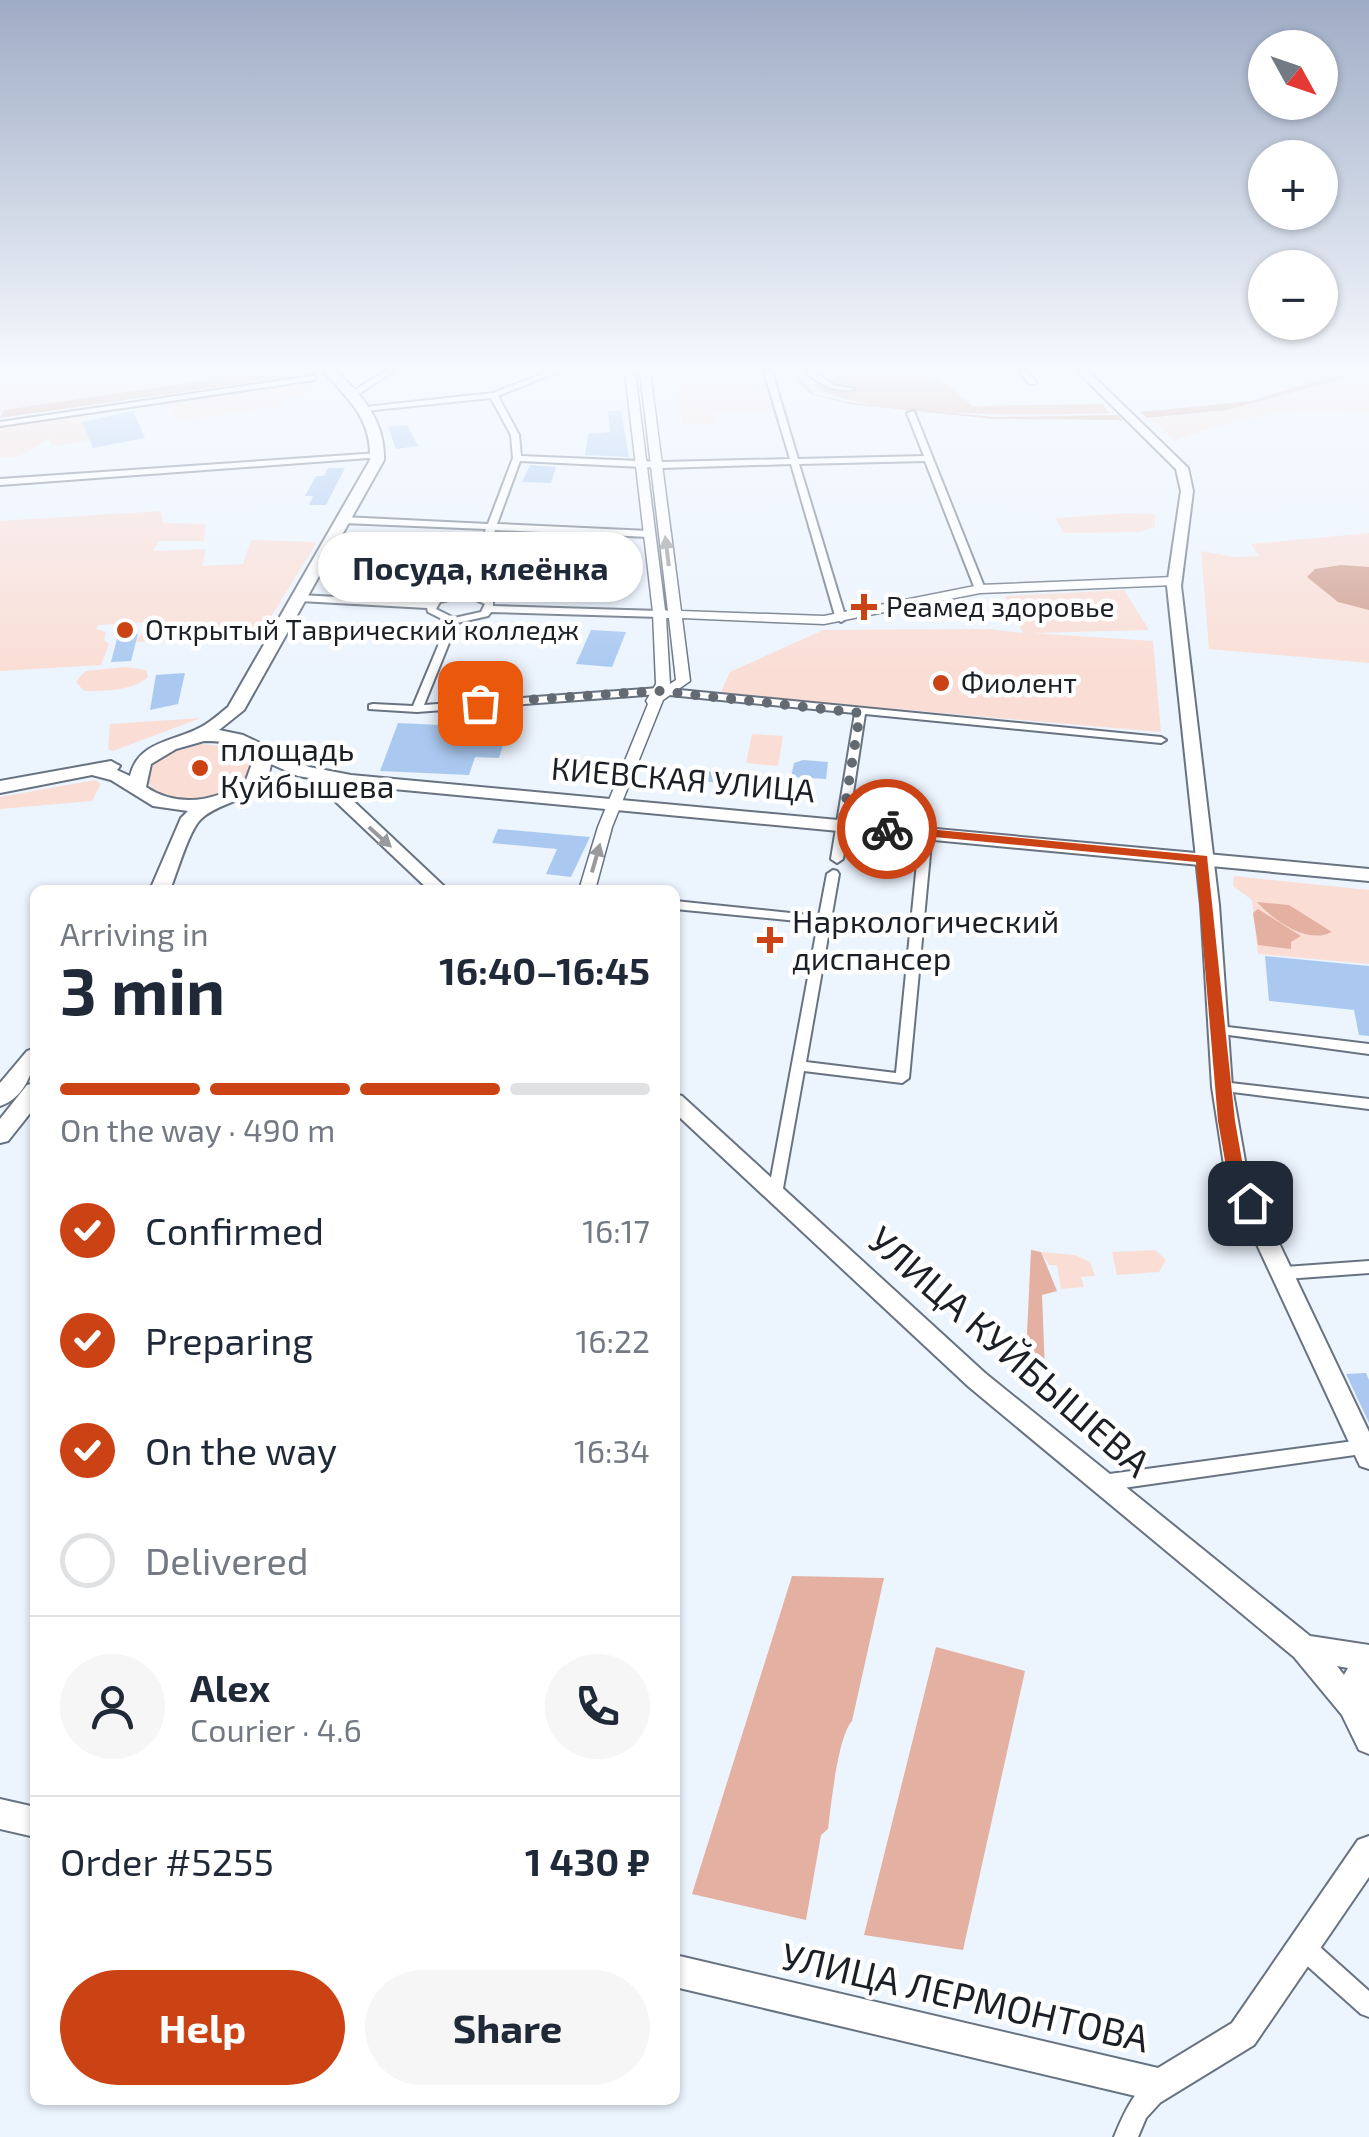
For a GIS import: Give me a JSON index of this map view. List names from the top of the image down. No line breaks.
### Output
{"streets":{"main road":["КИЕВСКАЯ УЛИЦА","УЛИЦА КУЙБЫШЕВА","УЛИЦА ЛЕРМОНТОВА"]},"places":{"health":["Реамед здоровье","Наркологический диспансер"],"other":["Открытый Таврический колледж","Фиолент","Посуда, клеёнка","площадь Куйбышева"]},"north":"bottom right","page":{"map_buttons":["+","−"],"bubble":"Посуда, клеёнка","heading":["3 min","Arriving in","16:40–16:45"],"panel":["Alex","Courier · 4.6","Order #5255","1 430 ₽"],"bar":"On the way · 490 m","list":[["Confirmed","16:17"],["Preparing","16:22"],["On the way","16:34"],"Delivered"],"buttons":["Help","Share"]}}
